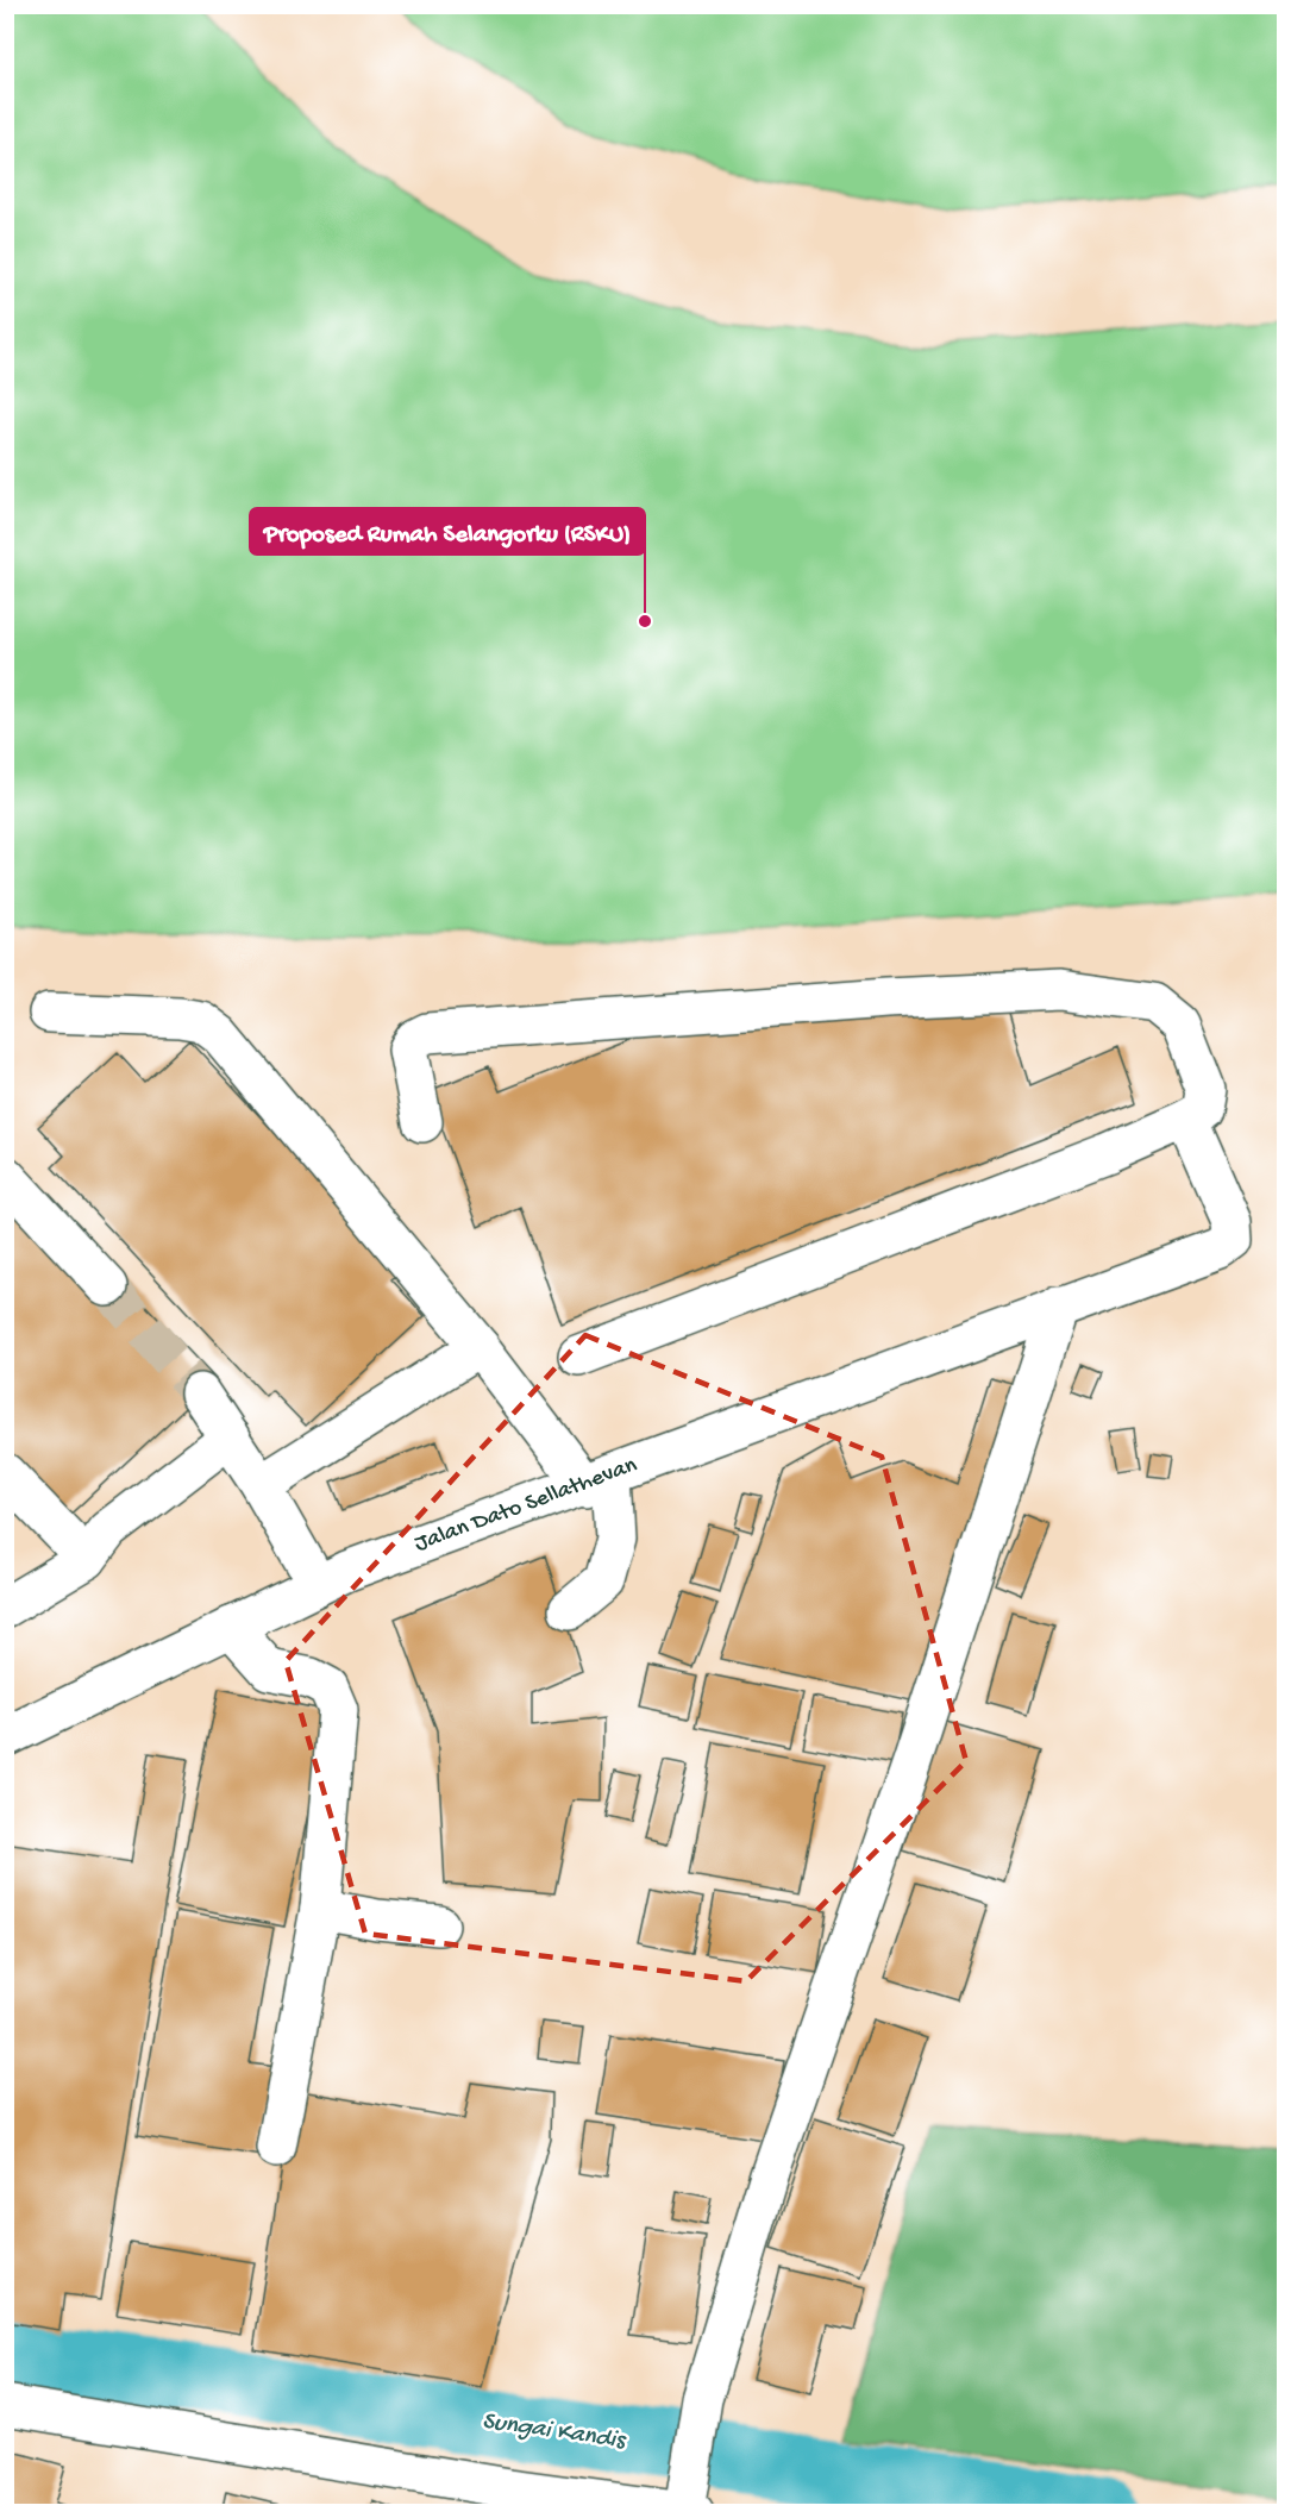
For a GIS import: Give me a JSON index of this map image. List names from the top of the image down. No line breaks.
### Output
{"streets":{"street":["Jalan Dato Sellathevan"]},"water":["Sungai Kandis"],"places":["Proposed Rumah Selangorku (RSKU)"]}
